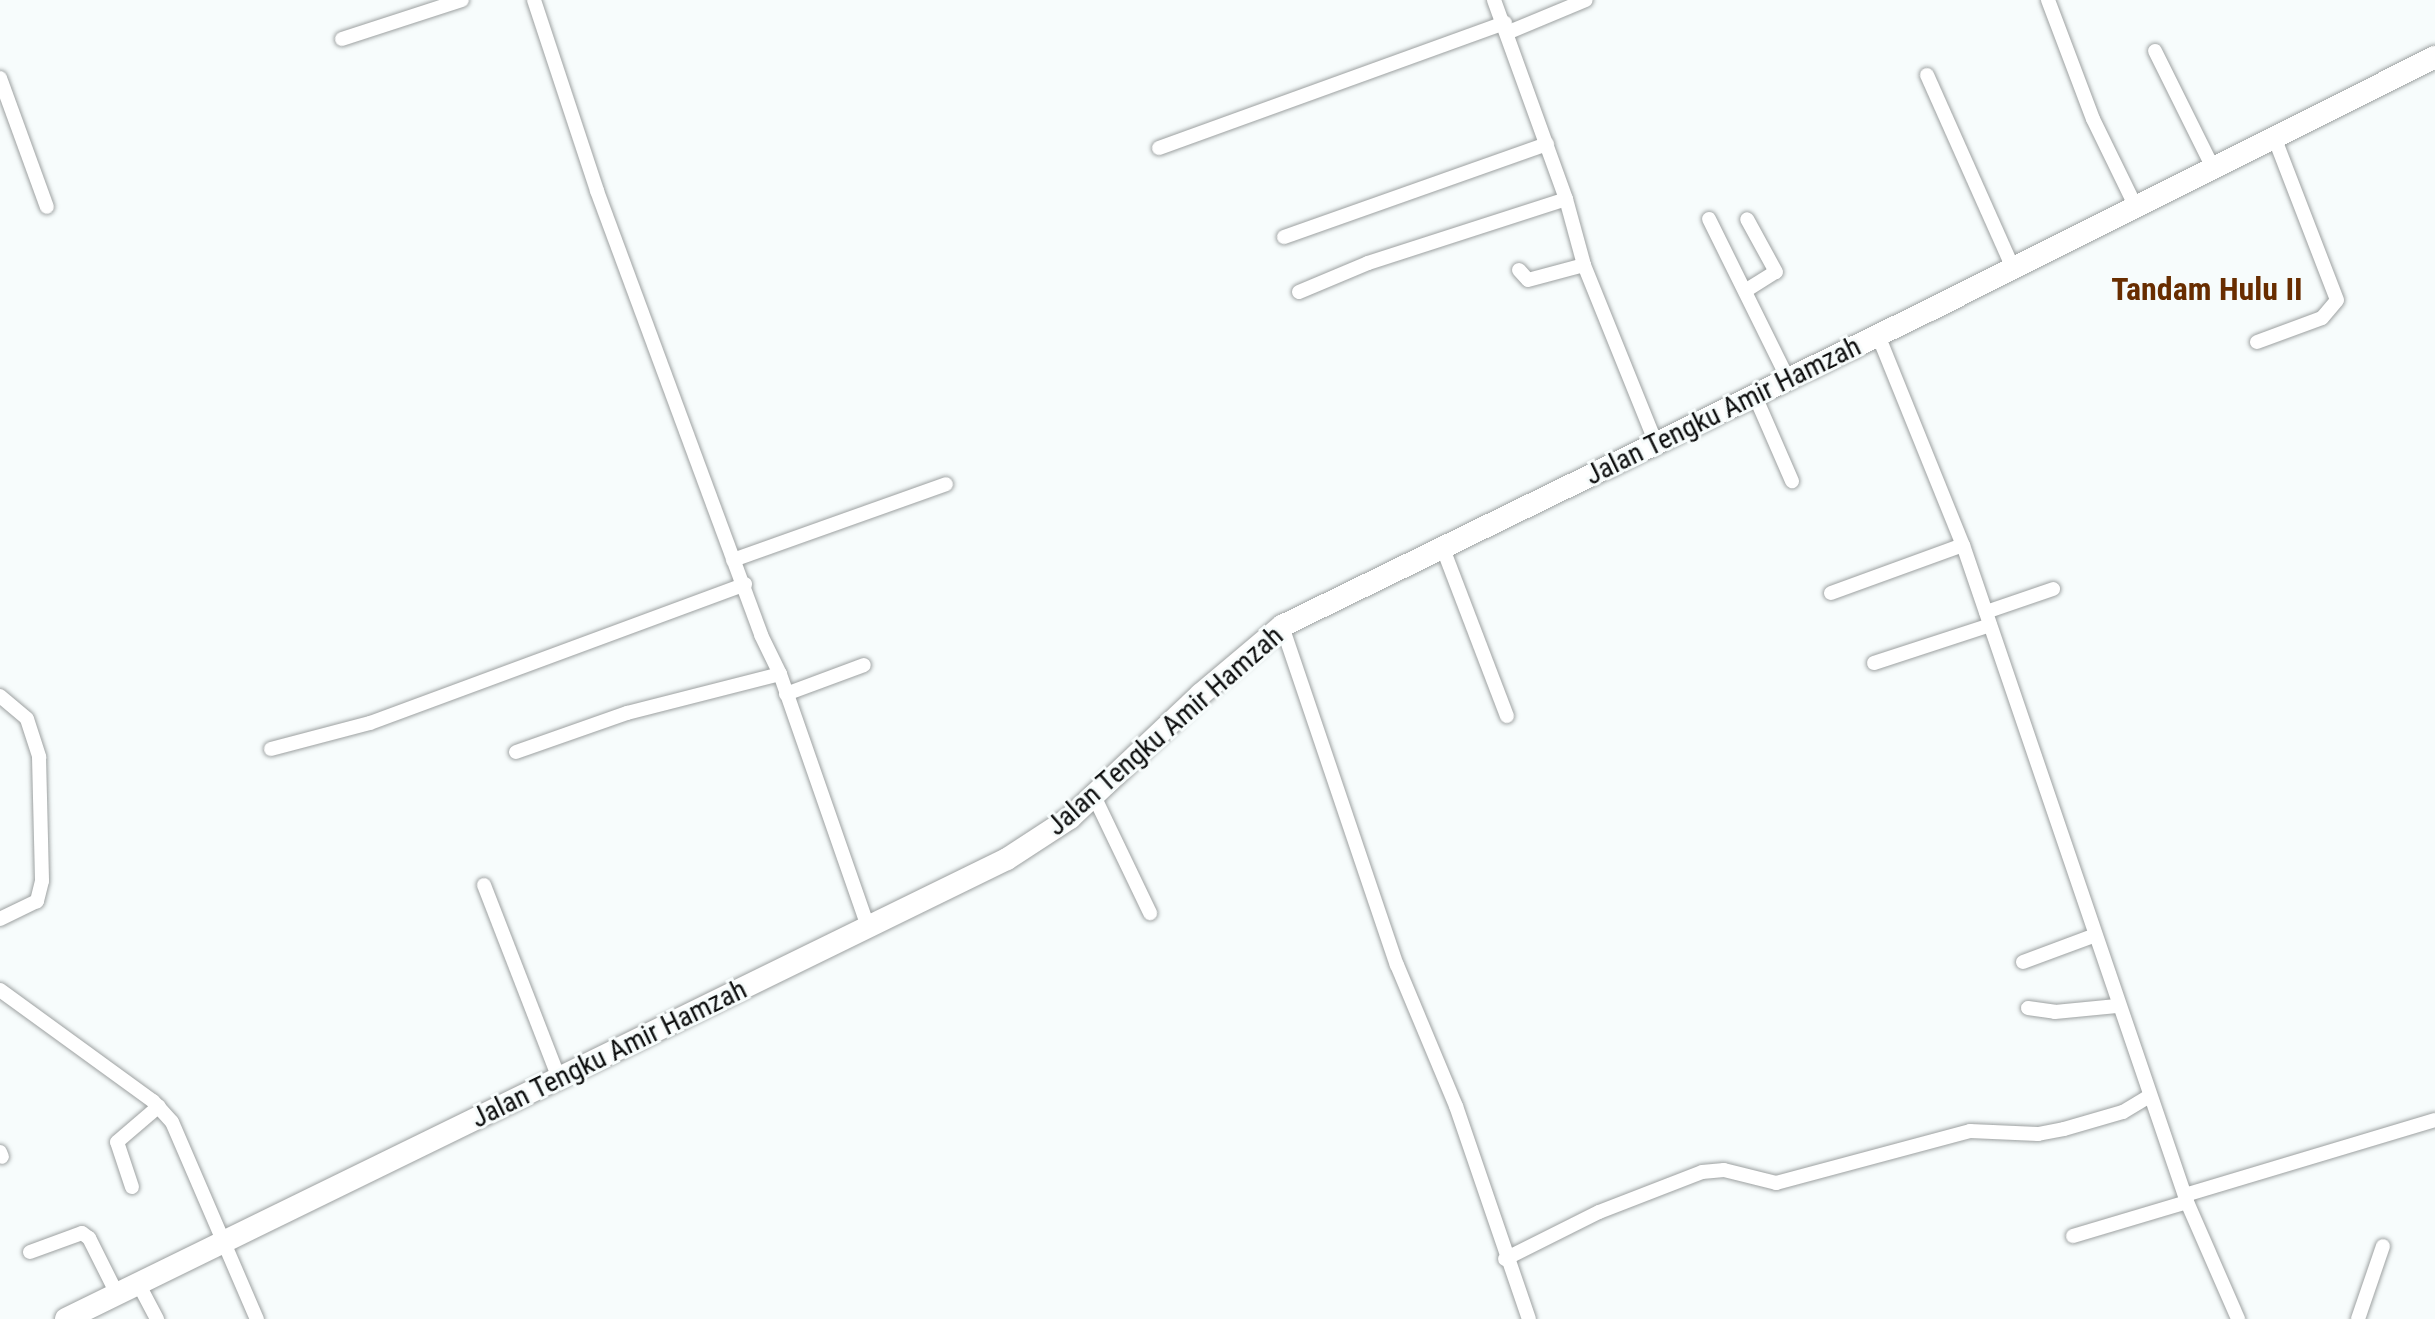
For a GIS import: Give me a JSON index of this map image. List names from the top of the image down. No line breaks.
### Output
{"streets":{"highway":["Jalan Tengku Amir Hamzah"]},"districts":["Tandam Hulu II"]}
